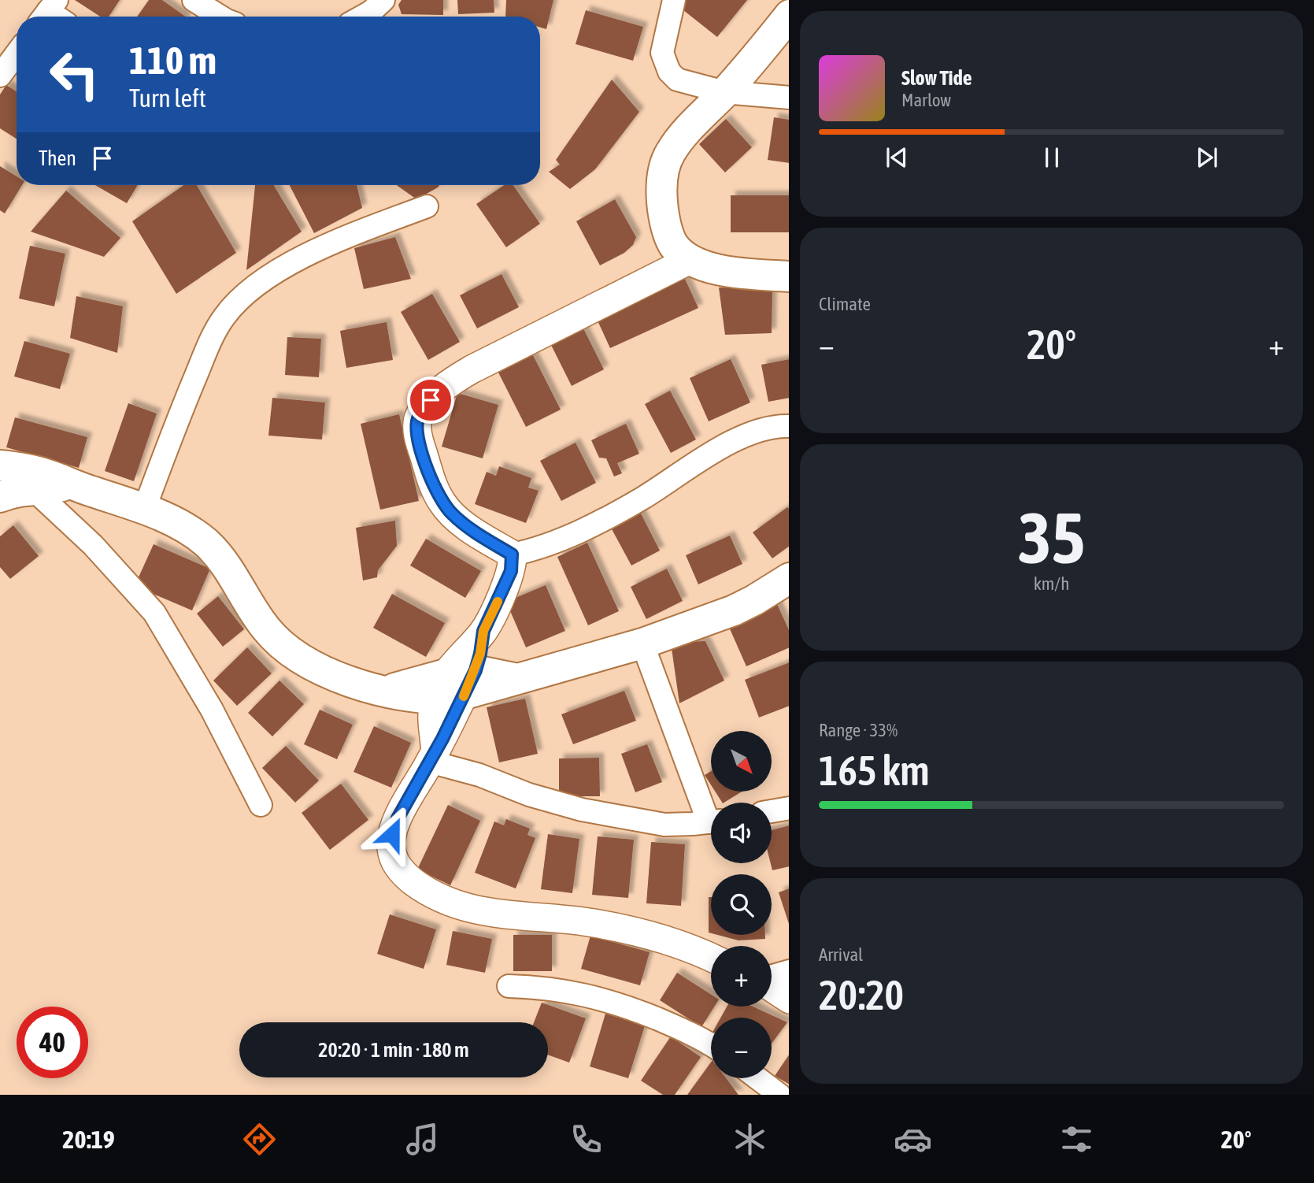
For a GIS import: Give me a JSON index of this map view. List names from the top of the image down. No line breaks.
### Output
{"north":"bottom right","page":{"turn":["110 m","Turn left"],"song":["Slow Tide","Marlow"],"then":"Then","tile":["Climate",["35","km/h"],["Range · 33%","165 km"],["Arrival","20:20"]],"heat":["−","20°","+"],"map_buttons":["+","−"],"limit":"40","trip":"20:20 · 1 min · 180 m","tabs":["20:19","20°"]}}
